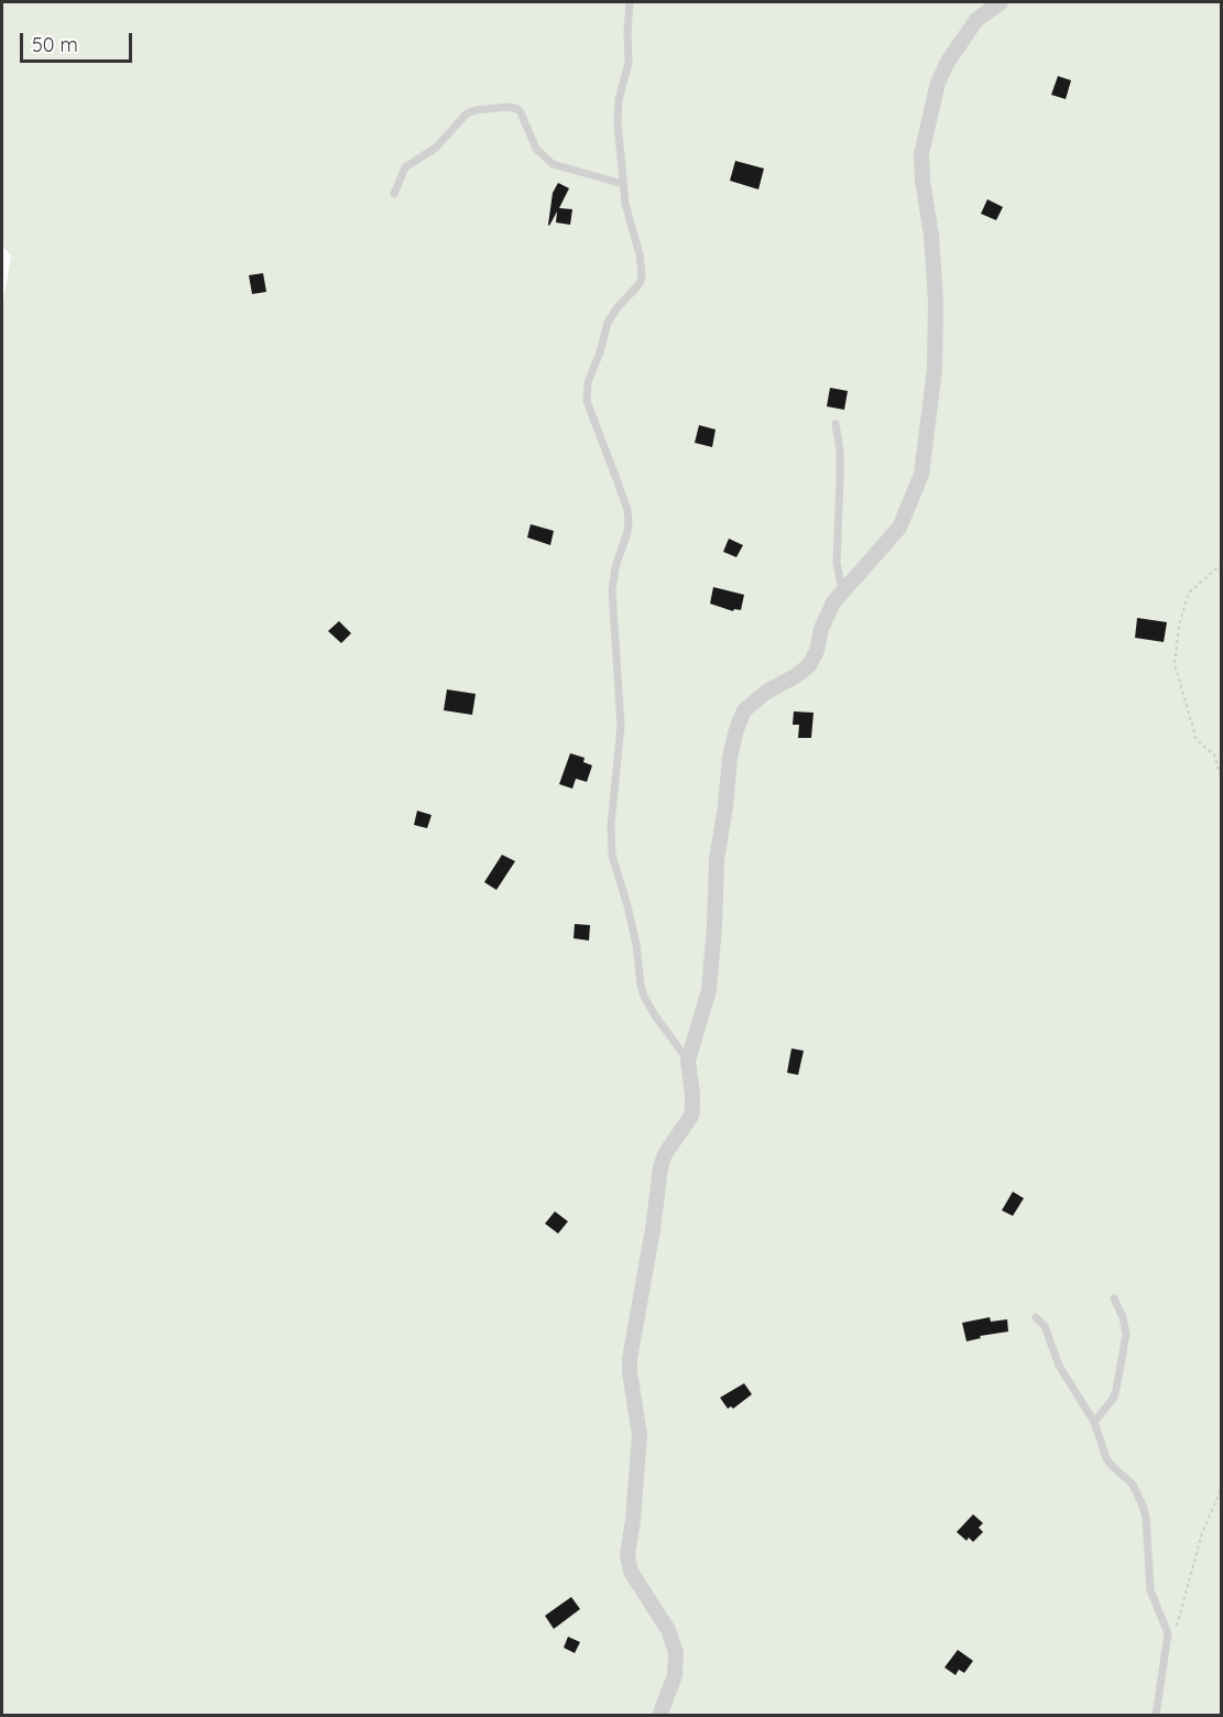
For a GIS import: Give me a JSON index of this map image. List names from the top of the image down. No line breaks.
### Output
{"scale_bar":"50 m"}
